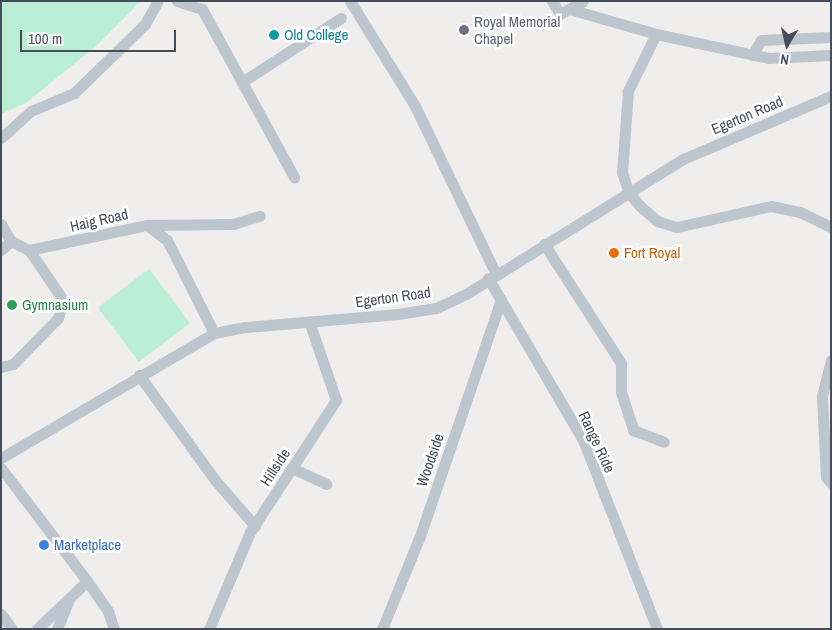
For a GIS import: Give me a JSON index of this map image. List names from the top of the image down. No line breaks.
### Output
{"streets":{"street":["Egerton Road","Haig Road","Range Ride","Woodside","Hillside"]},"crossings":[["Egerton Road","Haig Road"],["Egerton Road","Range Ride"],["Egerton Road","Hillside"],["Range Ride","Woodside"]],"places":["Royal Memorial Chapel","Old College","Fort Royal","Gymnasium","Marketplace"],"scale_bar":"100 m","north":"bottom"}
